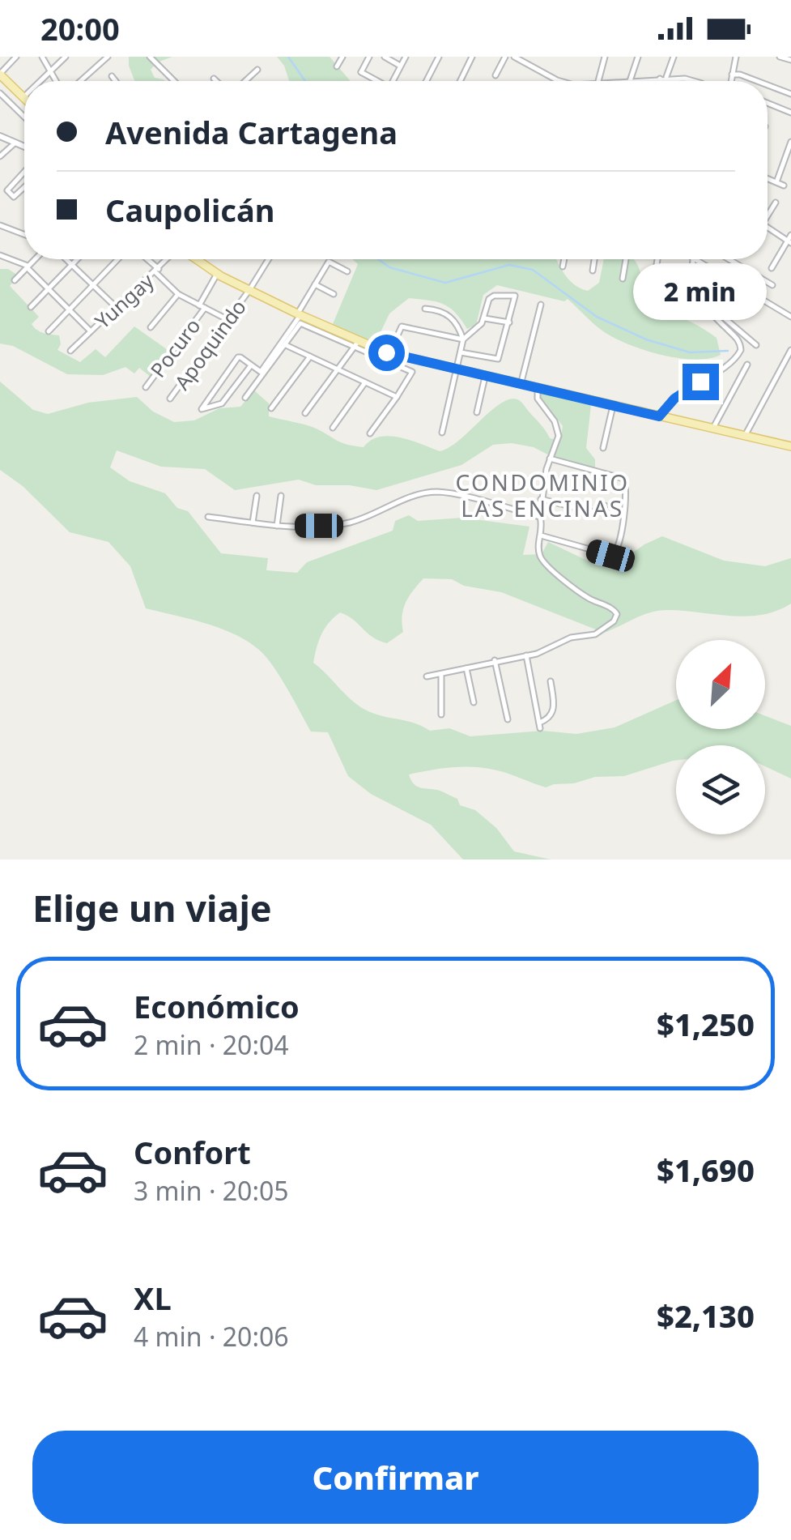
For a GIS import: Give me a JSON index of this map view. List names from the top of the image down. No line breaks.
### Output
{"streets":{"street":["Yungay","Apoquindo","Pocuro"]},"districts":["CONDOMINIO LAS ENCINAS"],"north":"top right","page":{"status":"20:00","banner":["Avenida Cartagena","Caupolicán"],"bubble":"2 min","heading":"Elige un viaje","list":[{"name":"Económico","note":"2 min · 20:04","value":"$1,250"},{"name":"Confort","note":"3 min · 20:05","value":"$1,690"},{"name":"XL","note":"4 min · 20:06","value":"$2,130"}],"buttons":"Confirmar"}}
